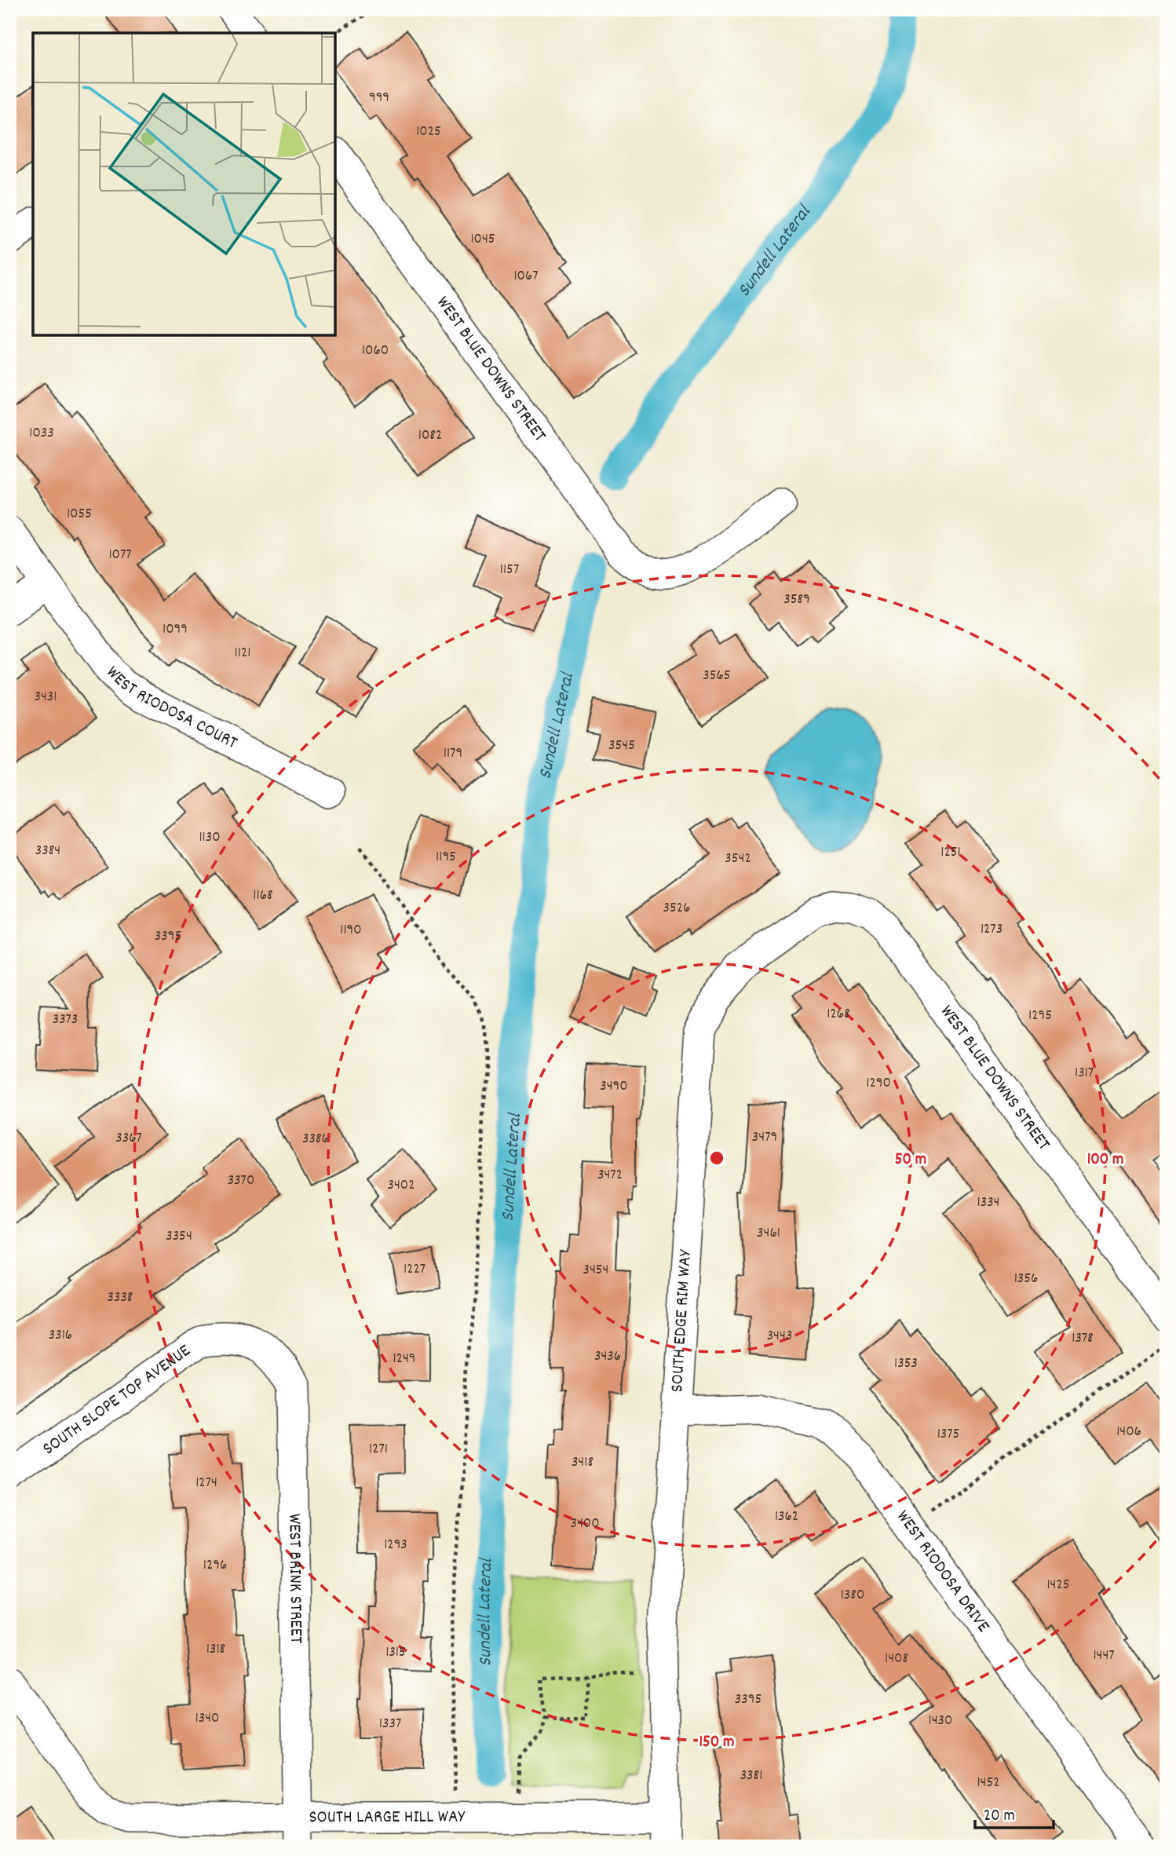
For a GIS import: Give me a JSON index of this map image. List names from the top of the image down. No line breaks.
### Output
{"streets":{"street":["WEST BLUE DOWNS STREET","WEST RIODOSA COURT","SOUTH EDGE RIM WAY","SOUTH SLOPE TOP AVENUE","WEST RIODOSA DRIVE","WEST BRINK STREET","SOUTH LARGE HILL WAY"]},"crossings":[["WEST BLUE DOWNS STREET","SOUTH EDGE RIM WAY"],["SOUTH EDGE RIM WAY","WEST RIODOSA DRIVE"],["SOUTH EDGE RIM WAY","SOUTH LARGE HILL WAY"],["SOUTH SLOPE TOP AVENUE","WEST BRINK STREET"],["WEST BRINK STREET","SOUTH LARGE HILL WAY"]],"water":["Sundell Lateral"],"house_numbers":["999","1025","1045","1067","1060","1033","1082","1055","1077","1157","3589","1099","1121","3565","3431","3545","1179","1130","3384","1251","1195","3542","1168","3526","1273","1190","3395","1268","1295","3373","1317","1290","3490","3479","3367","3386","3472","3370","3402","1334","3461","3354","1227","3454","1356","3338","3316","3443","1378","3436","1249","1353","1406","1375","1271","3418","1274","1362","3400","1293","1296","1425","1380","1318","1315","1447","1408","3395","1340","1430","1337","3381","1452"],"scale_bar":"20 m","rings":["50 m","100 m","150 m"]}
